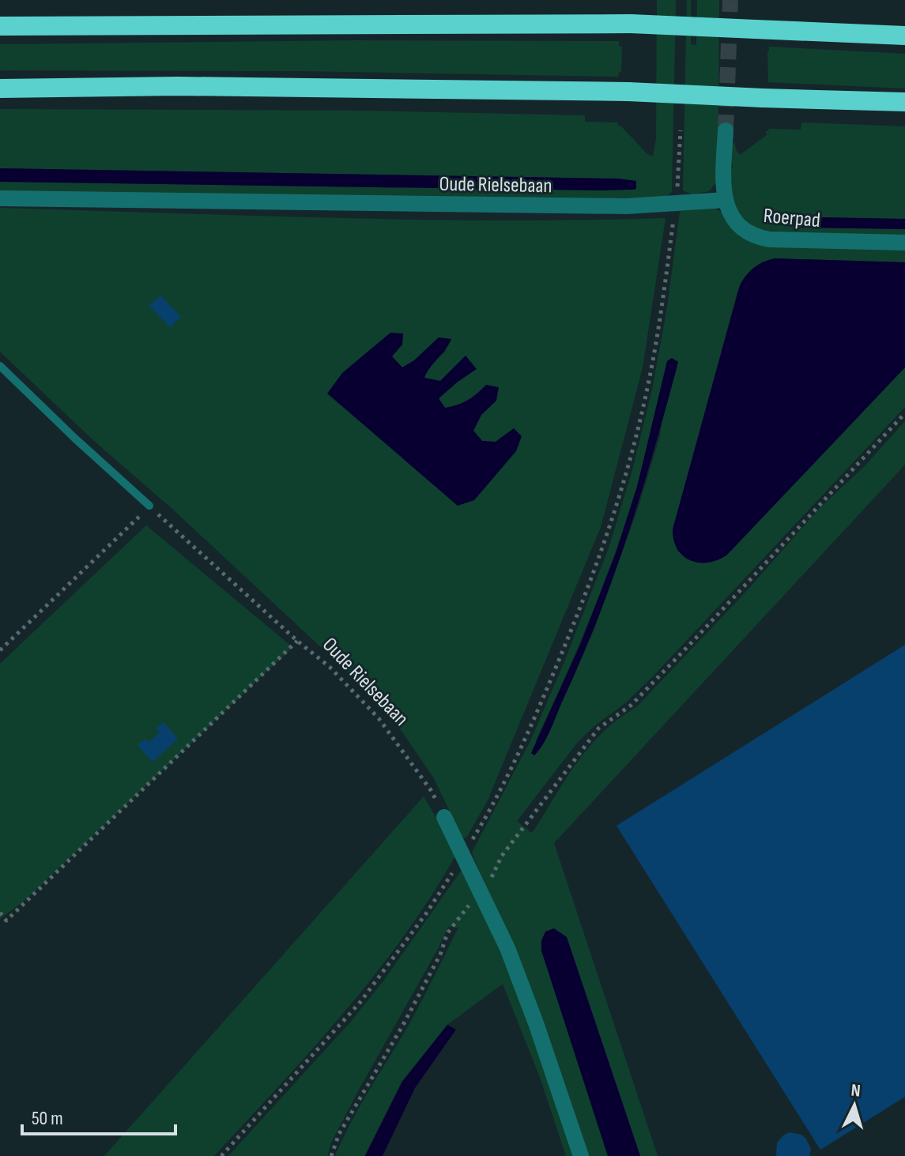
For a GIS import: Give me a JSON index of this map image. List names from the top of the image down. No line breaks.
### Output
{"streets":{"street":["Oude Rielsebaan","Roerpad"]},"crossings":[["Oude Rielsebaan","Roerpad"]],"scale_bar":"50 m","north":"top"}
